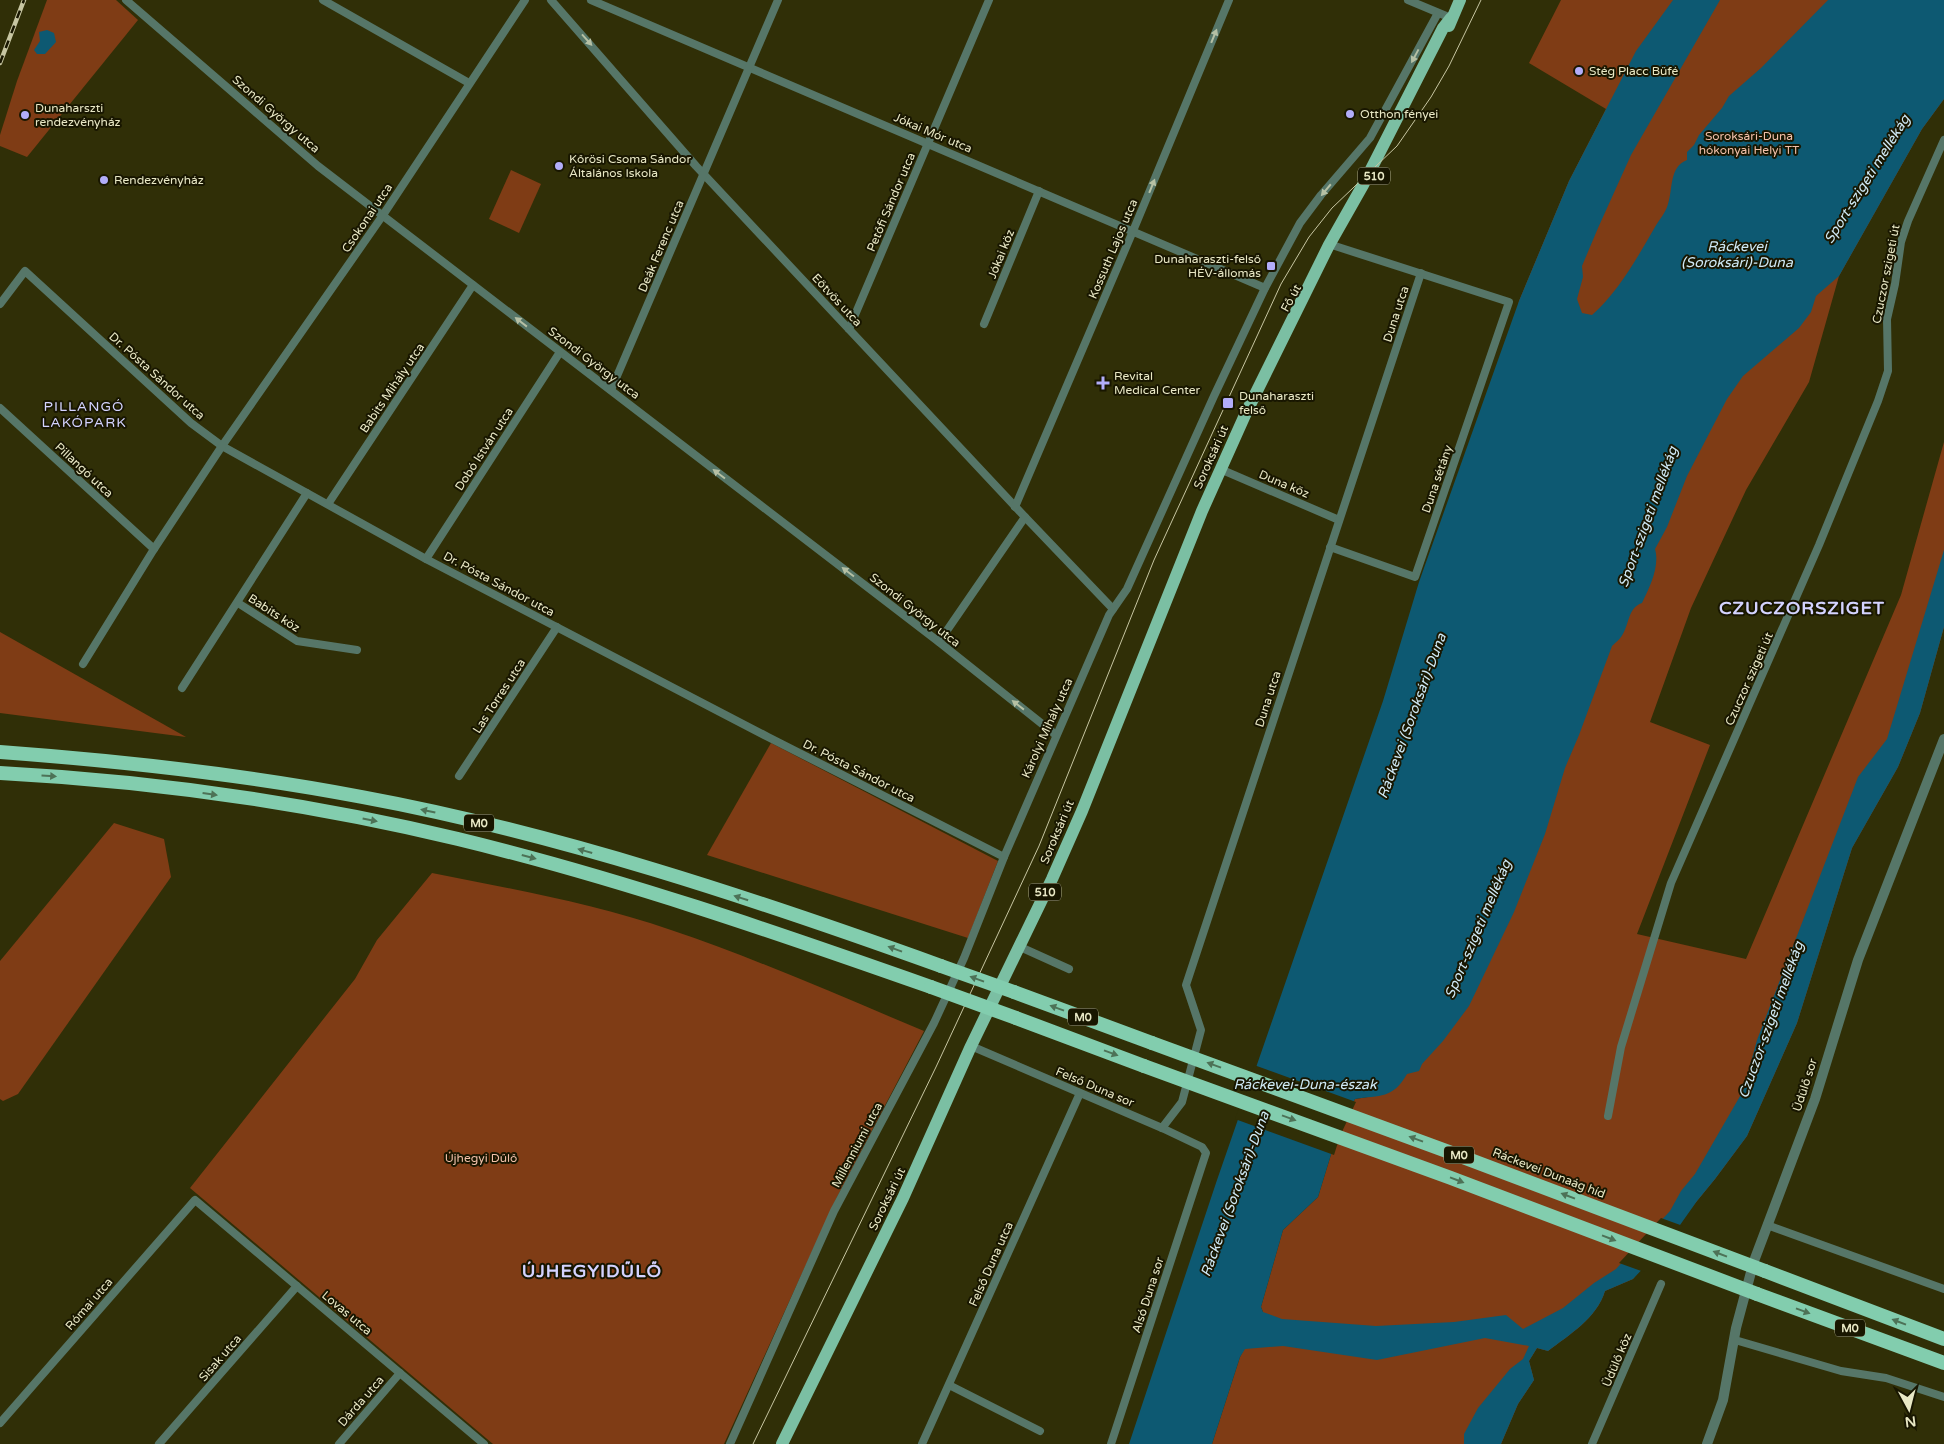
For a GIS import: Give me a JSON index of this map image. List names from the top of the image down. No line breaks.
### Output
{"streets":{"highway":["M0","Ráckevei Dunaág híd"],"main road":["510","Fő út","Soroksári út"],"street":["Szondi György utca","Jókai Mór utca","Petőfi Sándor utca","Csokonai utca","Deák Ferenc utca","Kossuth Lajos utca","Jókai köz","Czuczor szigeti út","Eötvös utca","Duna utca","Dr. Pósta Sándor utca","Babits Mihály utca","Dobó István utca","Pillangó utca","Duna sétány","Duna köz","Babits köz","Las Torres utca","Károlyi Mihály utca","Üdülő sor","Felső Duna sor","Millenniumi utca","Felső Duna utca","Alsó Duna sor","Római utca","Lovas utca","Sisak utca","Üdülő köz","Dárda utca"]},"crossings":[["Szondi György utca","Csokonai utca"],["Szondi György utca","Deák Ferenc utca"],["Szondi György utca","Babits Mihály utca"],["Szondi György utca","Dobó István utca"],["Szondi György utca","Károlyi Mihály utca"],["Jókai Mór utca","Petőfi Sándor utca"],["Jókai Mór utca","Deák Ferenc utca"],["Jókai Mór utca","Kossuth Lajos utca"],["Jókai Mór utca","Jókai köz"],["Petőfi Sándor utca","Eötvös utca"],["Csokonai utca","Dr. Pósta Sándor utca"],["Csokonai utca","Pillangó utca"],["Deák Ferenc utca","Eötvös utca"],["Kossuth Lajos utca","Eötvös utca"],["Fő út","Duna utca"],["Fő út","Soroksári út"],["Eötvös utca","Károlyi Mihály utca"],["Duna utca","Duna sétány"],["Duna utca","Duna köz"],["Duna utca","Felső Duna sor"],["Dr. Pósta Sándor utca","Babits Mihály utca"],["Dr. Pósta Sándor utca","Dobó István utca"],["Dr. Pósta Sándor utca","Las Torres utca"],["Dr. Pósta Sándor utca","Károlyi Mihály utca"],["Dr. Pósta Sándor utca","Millenniumi utca"],["Soroksári út","Duna köz"],["Soroksári út","Felső Duna sor"],["Károlyi Mihály utca","Millenniumi utca"],["Felső Duna sor","Felső Duna utca"],["Felső Duna sor","Alsó Duna sor"],["Római utca","Lovas utca"],["Lovas utca","Sisak utca"],["Lovas utca","Dárda utca"]],"one_way":["Szondi György utca","Kossuth Lajos utca"],"districts":["PILLANGÓ LAKÓPARK","CZUCZORSZIGET","ÚJHEGYIDŰLŐ"],"water":["Sport-szigeti mellékág","Ráckevei (Soroksári)-Duna","Czuczor-szigeti mellékág","Ráckevei-Duna-észak"],"parks":["Soroksári-Duna hókonyai Helyi TT","Újhegyi Dűlő"],"places":{"other":["Stég Placc Büfé","Otthon fényei","Dunaharszti rendezvényház","Kőrösi Csoma Sándor Általános Iskola","Rendezvényház"],"transit":["Dunaharaszti-felső HÉV-állomás","Dunaharaszti felső"],"health":["Revital Medical Center"]},"north":"bottom"}
